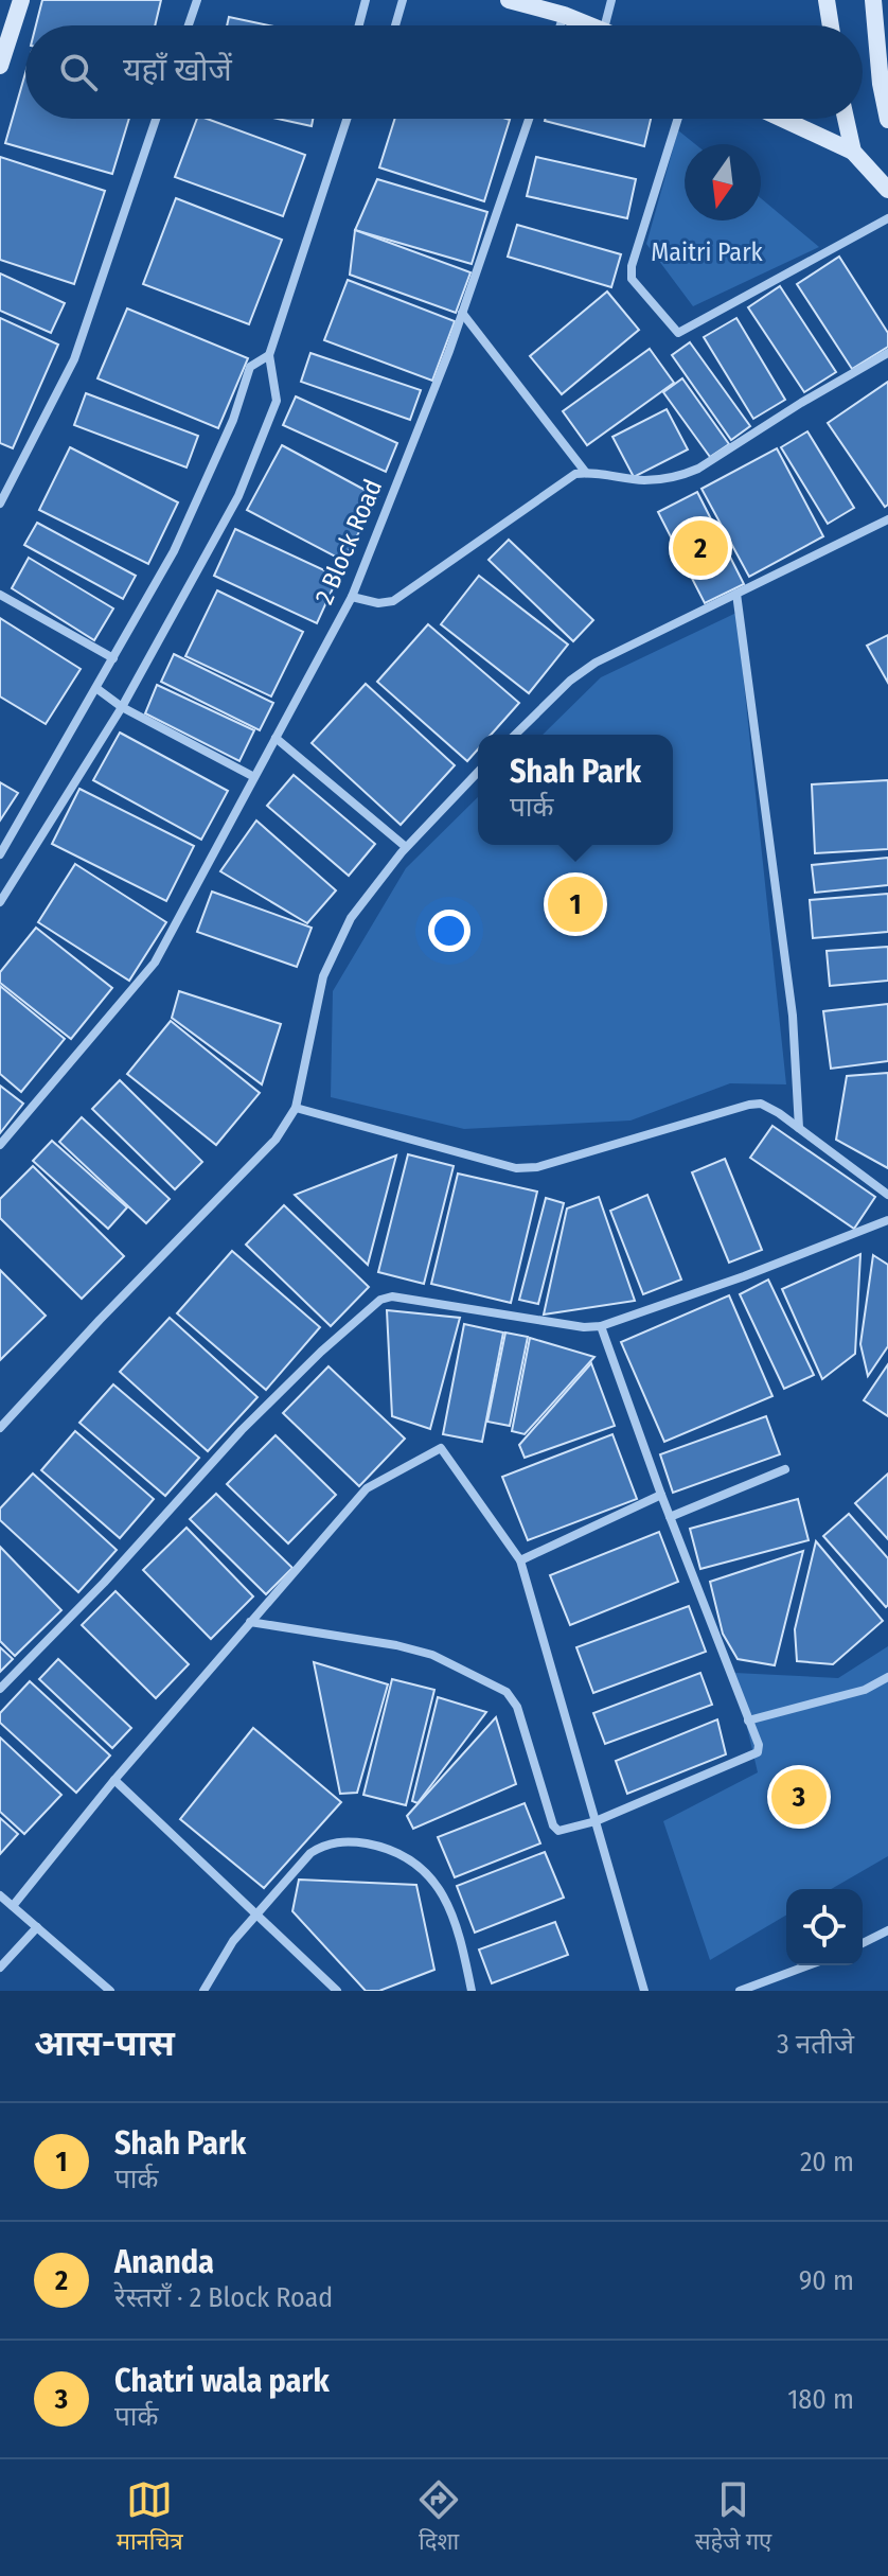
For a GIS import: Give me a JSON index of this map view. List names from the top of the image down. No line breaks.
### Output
{"streets":{"street":["2 Block Road"]},"parks":["Maitri Park"],"north":"bottom","page":{"search":"यहाँ खोजें","pins":["2","1","3"],"popup":["Shah Park","पार्क"],"heading":["आस-पास","3 नतीजे"],"list":[{"mark":"1","name":"Shah Park","note":"पार्क","value":"20 m"},{"mark":"2","name":"Ananda","note":"रेस्तराँ · 2 Block Road","value":"90 m"},{"mark":"3","name":"Chatri wala park","note":"पार्क","value":"180 m"}],"nav":["मानचित्र","दिशा","सहेजे गए"]}}
